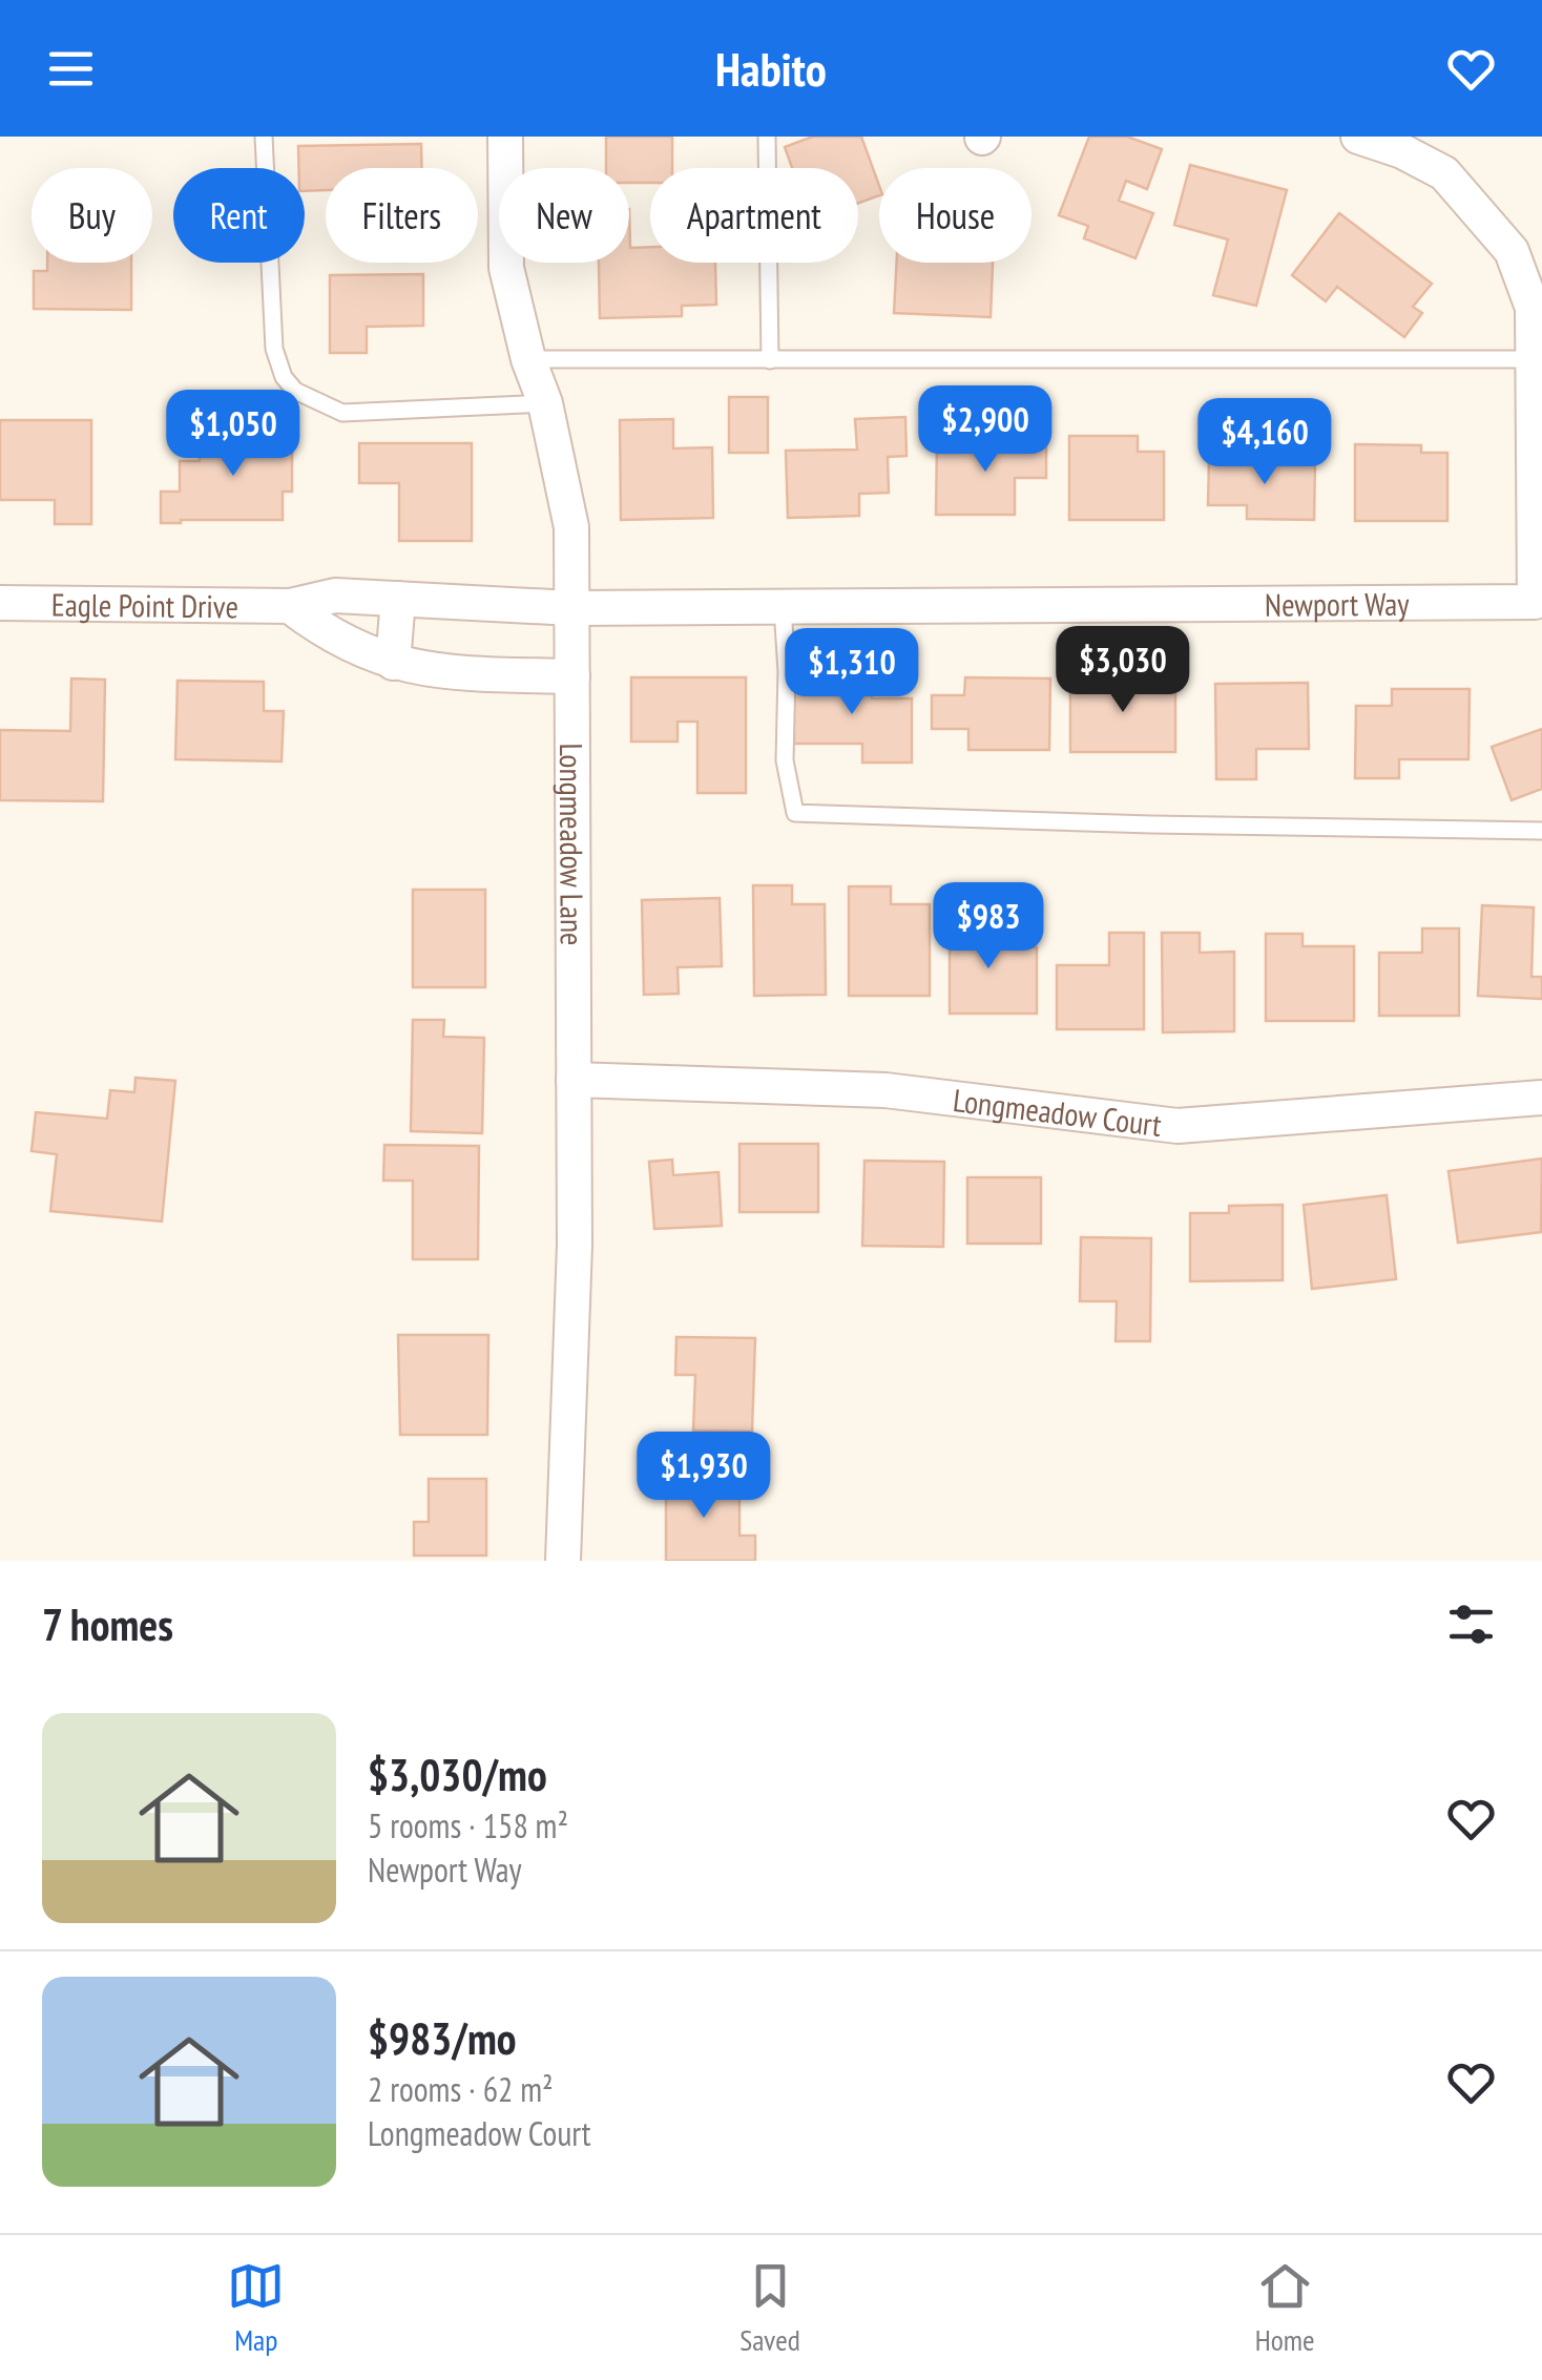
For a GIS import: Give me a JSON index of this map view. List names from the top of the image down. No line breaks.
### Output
{"streets":{"street":["Newport Way","Eagle Point Drive","Longmeadow Lane","Longmeadow Court"]},"crossings":[["Newport Way","Eagle Point Drive"],["Newport Way","Longmeadow Lane"],["Eagle Point Drive","Longmeadow Lane"],["Longmeadow Lane","Longmeadow Court"]],"page":{"header":"Habito","chip":["Buy","Rent","Filters","New","Apartment","House"],"price":["$2,900","$1,050","$4,160","$3,030","$1,310","$983","$1,930"],"heading":"7 homes","list":[{"name":"$3,030/mo","note":"5 rooms · 158 m² · Newport Way"},{"name":"$983/mo","note":"2 rooms · 62 m² · Longmeadow Court"}],"tabs":["Map","Saved","Home"]}}
